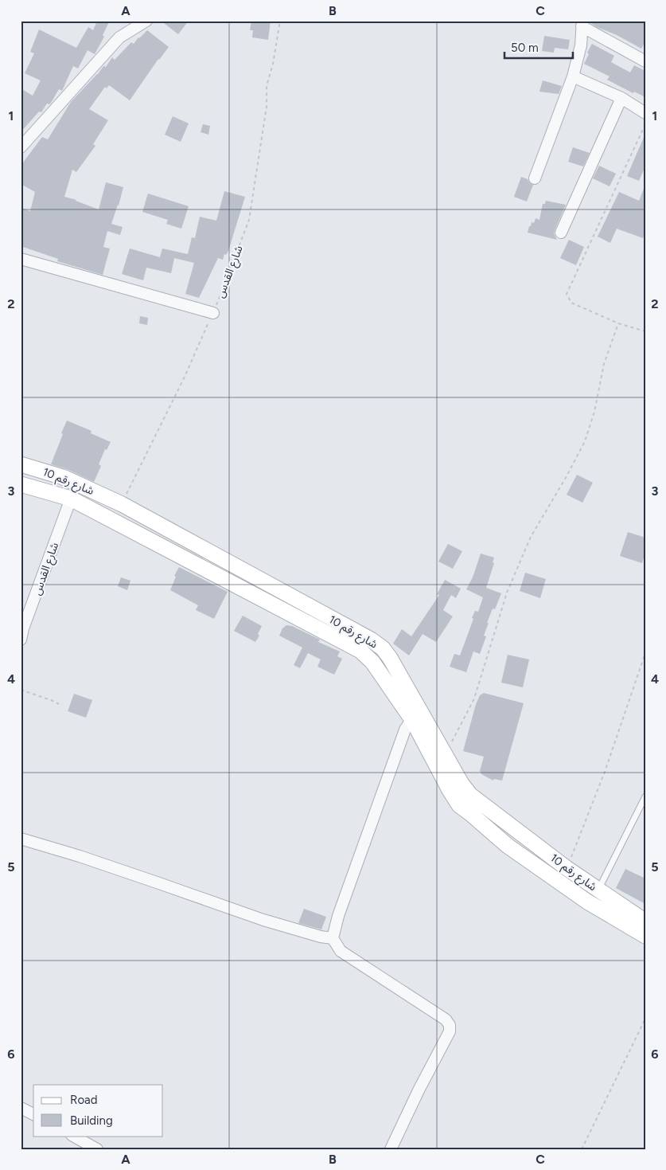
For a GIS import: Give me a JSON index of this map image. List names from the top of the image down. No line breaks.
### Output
{"streets":{"main road":["شارع رقم 10"],"street":["شارع القدس"]},"crossings":[["شارع القدس","شارع رقم 10"]],"legend":["Road","Building"],"scale_bar":"50 m","grid":{"columns":["A","B","C"],"rows":["1","2","3","4","5","6"]}}
